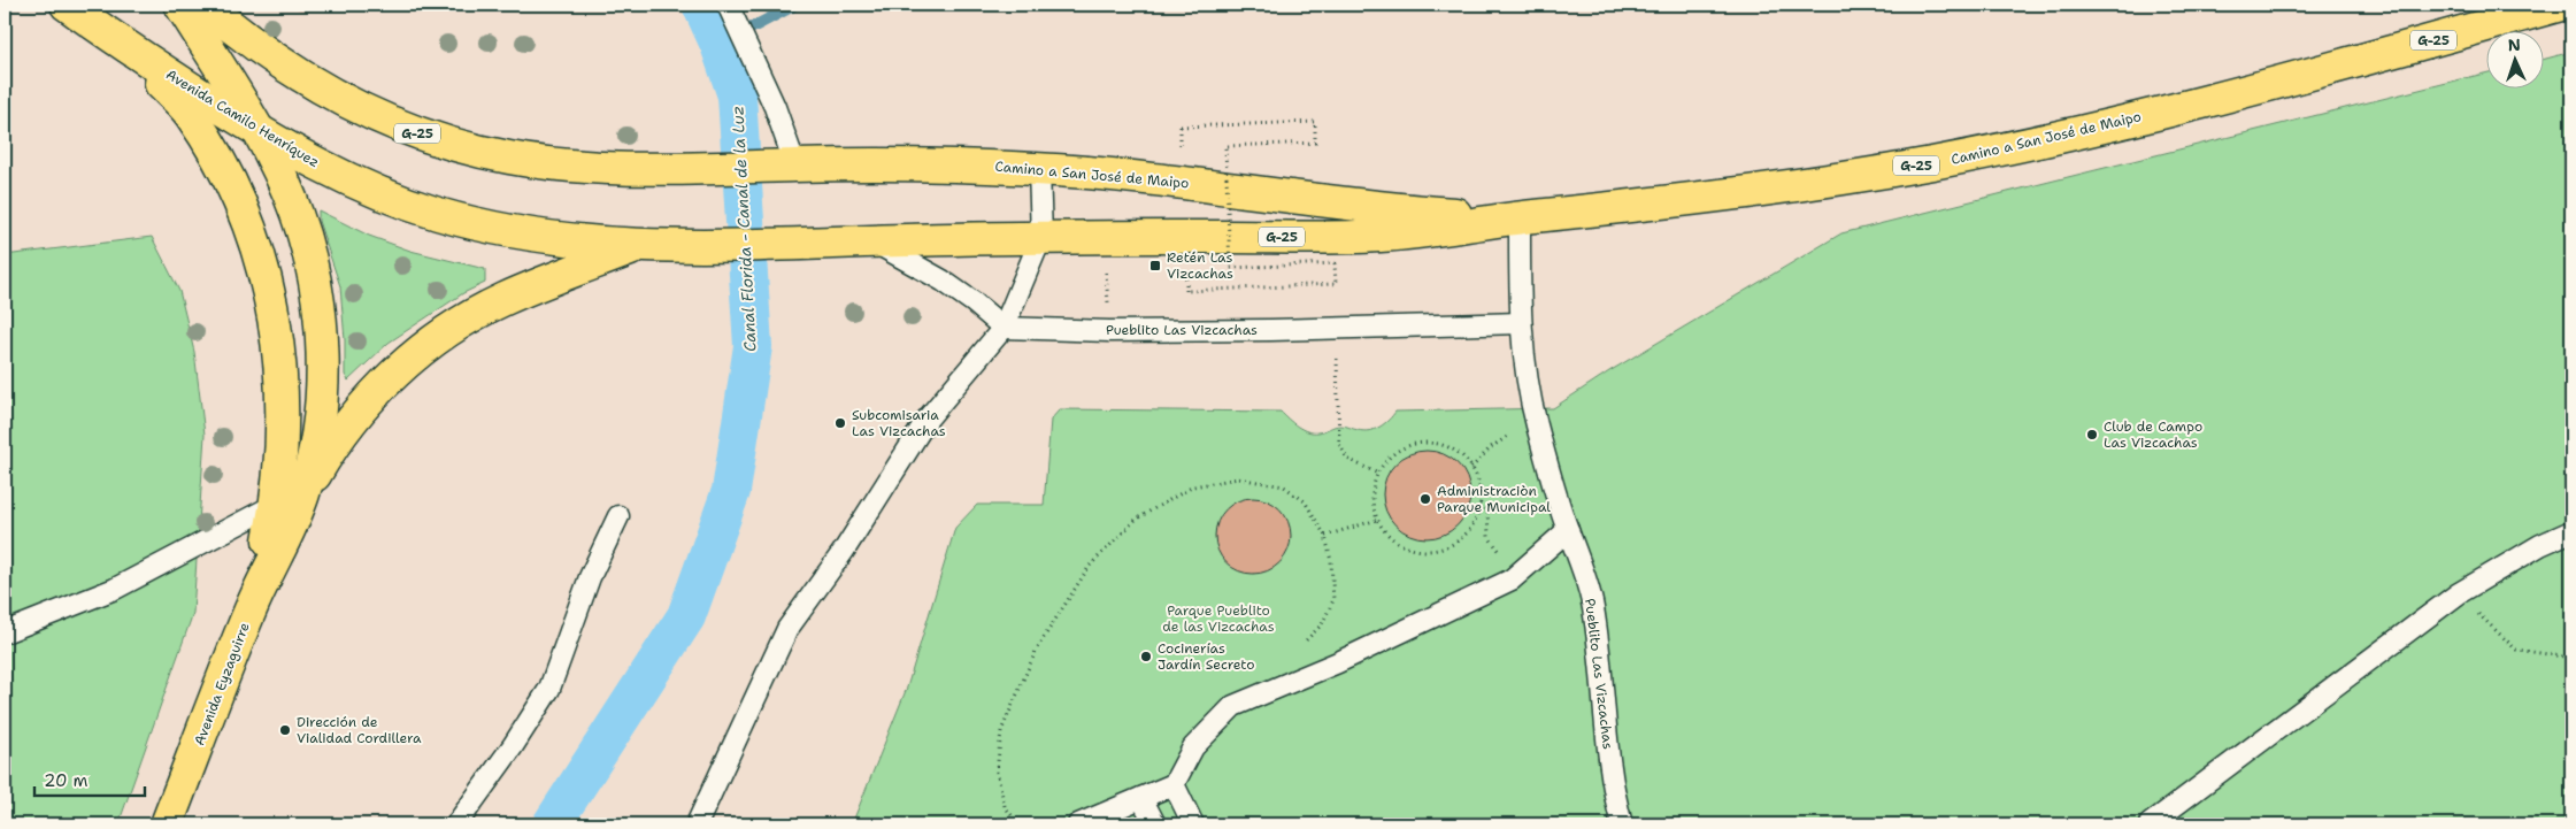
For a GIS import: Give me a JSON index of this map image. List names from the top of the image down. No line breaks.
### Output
{"streets":{"main road":["G-25","Avenida Camilo Henríquez","Camino a San José de Maipo","Avenida Eyzaguirre"],"lane":["Pueblito Las Vizcachas"]},"crossings":[["Avenida Camilo Henríquez","Camino a San José de Maipo"],["Avenida Camilo Henríquez","Avenida Eyzaguirre"],["Camino a San José de Maipo","Pueblito Las Vizcachas"]],"water":["Canal Florida - Canal de la Luz"],"parks":["Parque Pueblito de las Vizcachas"],"places":{"transit":["Retén Las Vizcachas"],"other":["Subcomisaria Las Vizcachas","Club de Campo Las Vizcachas","Administraciòn Parque Municipal","Cocinerías Jardín Secreto","Dirección de Vialidad Cordillera"]},"scale_bar":"20 m","north":"top"}
